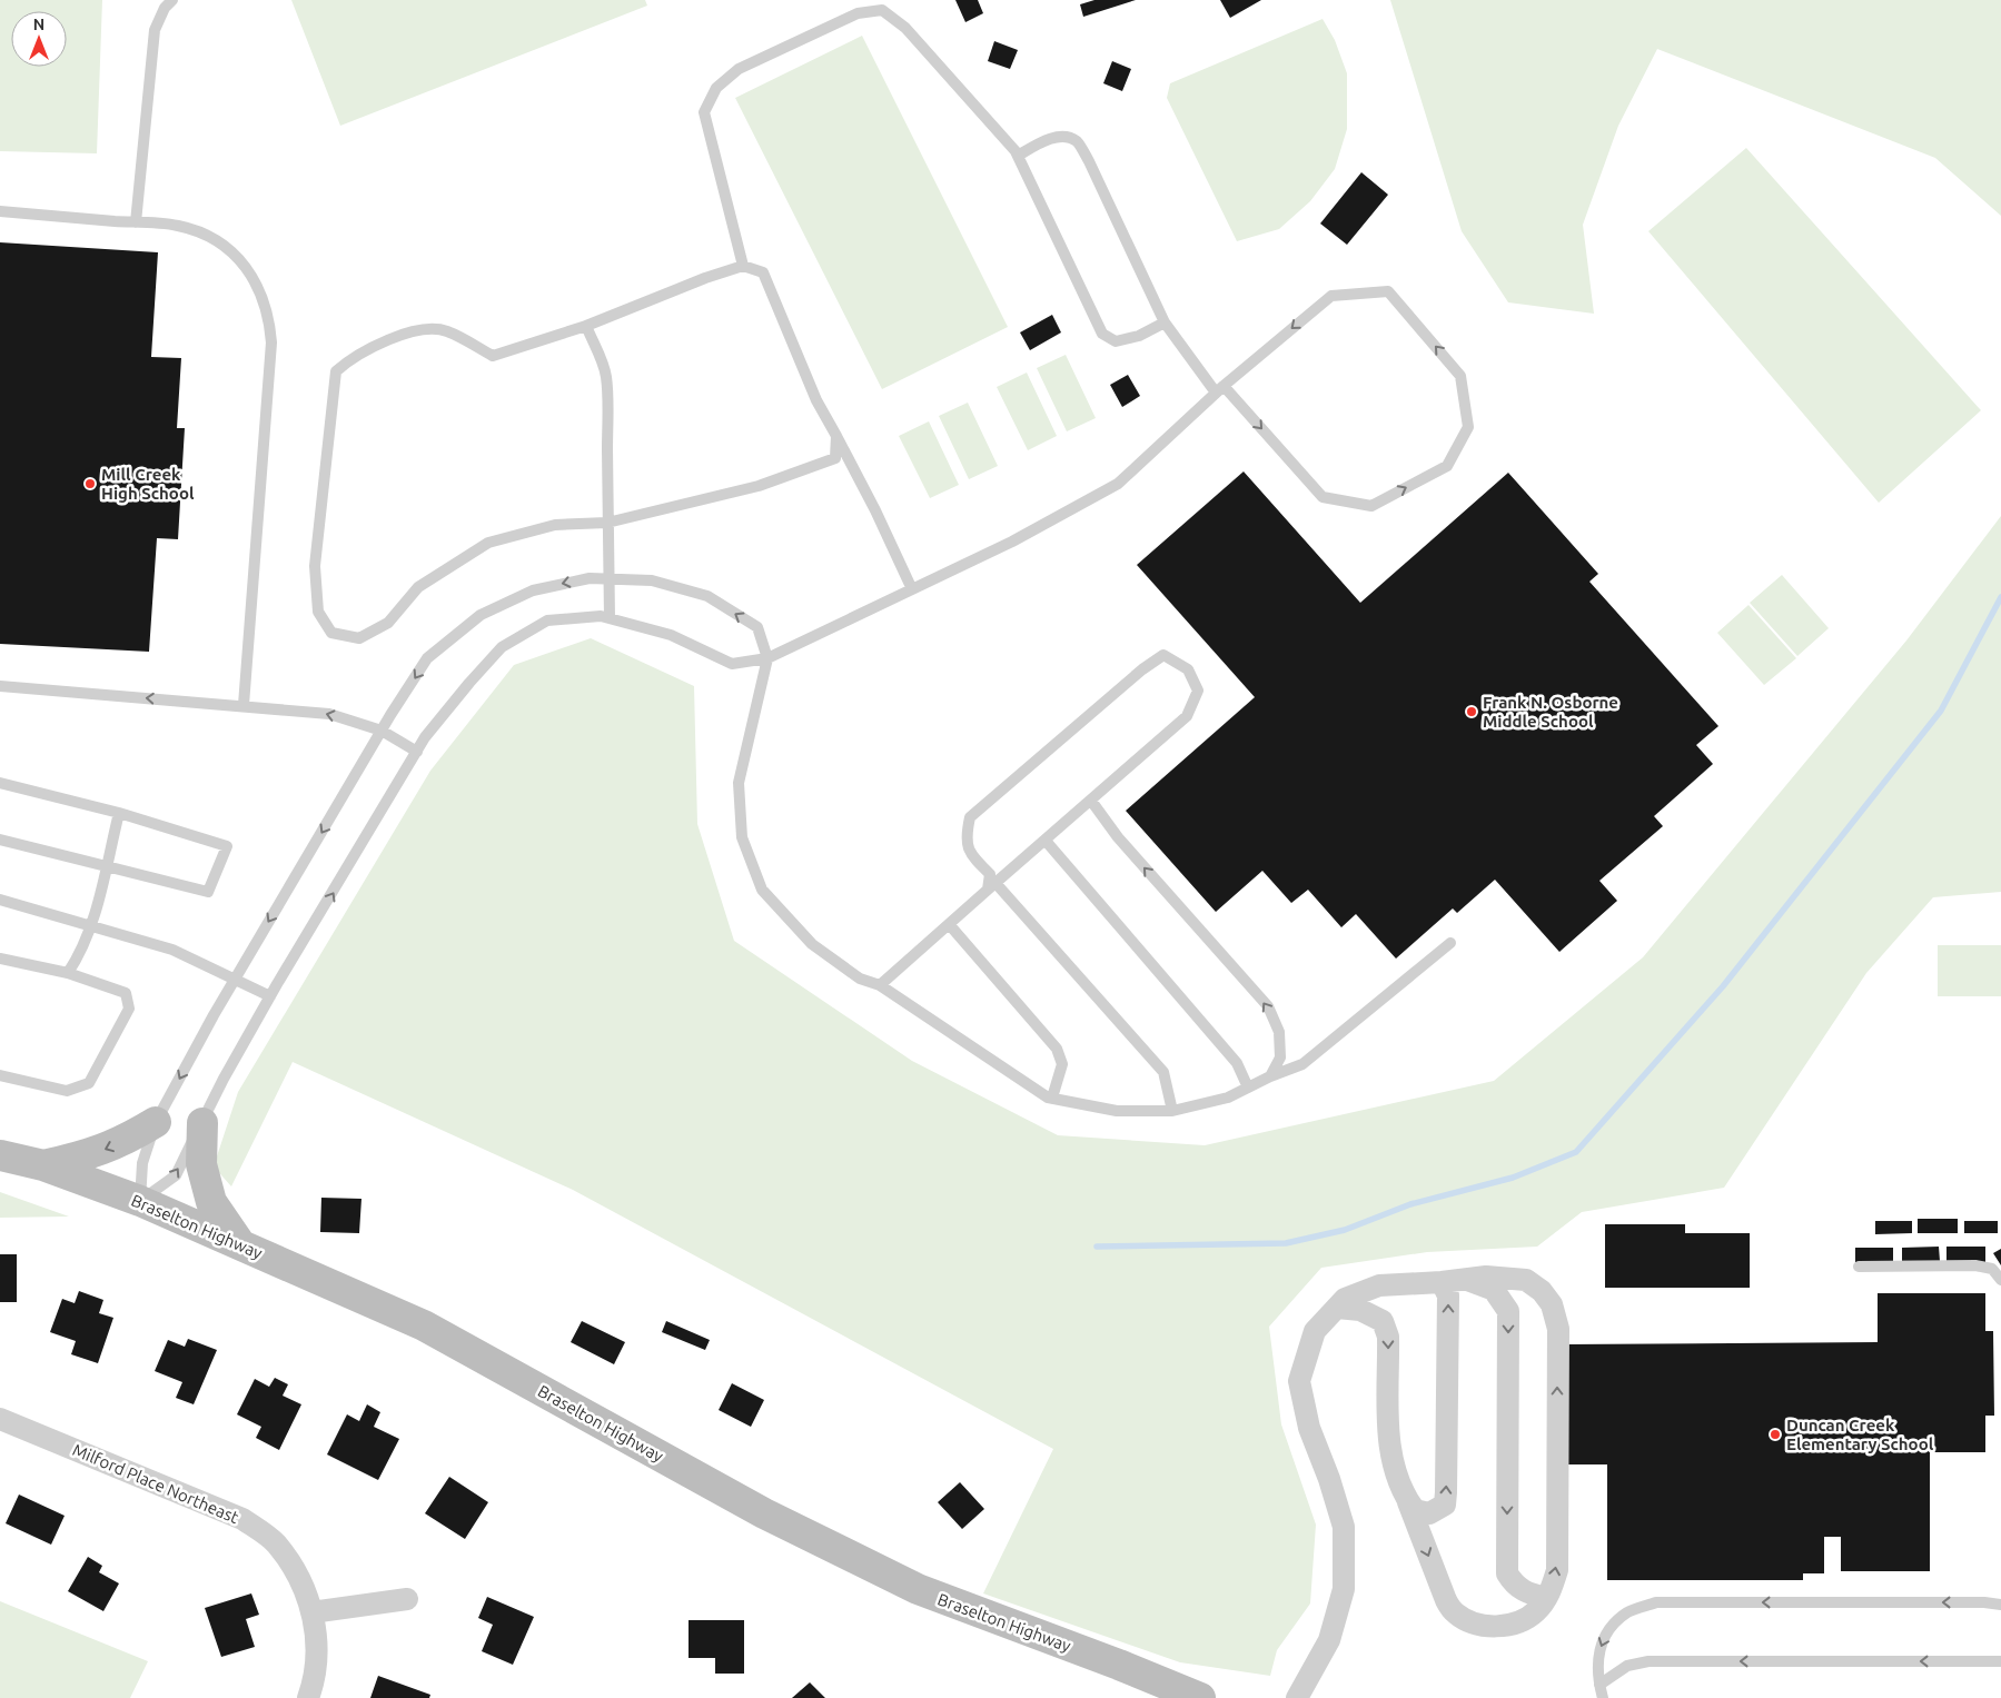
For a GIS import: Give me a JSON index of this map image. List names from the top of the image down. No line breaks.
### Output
{"streets":{"main road":["Braselton Highway"],"street":["Milford Place Northeast"]},"places":["Mill Creek High School","Frank N. Osborne Middle School","Duncan Creek Elementary School"],"north":"top"}
